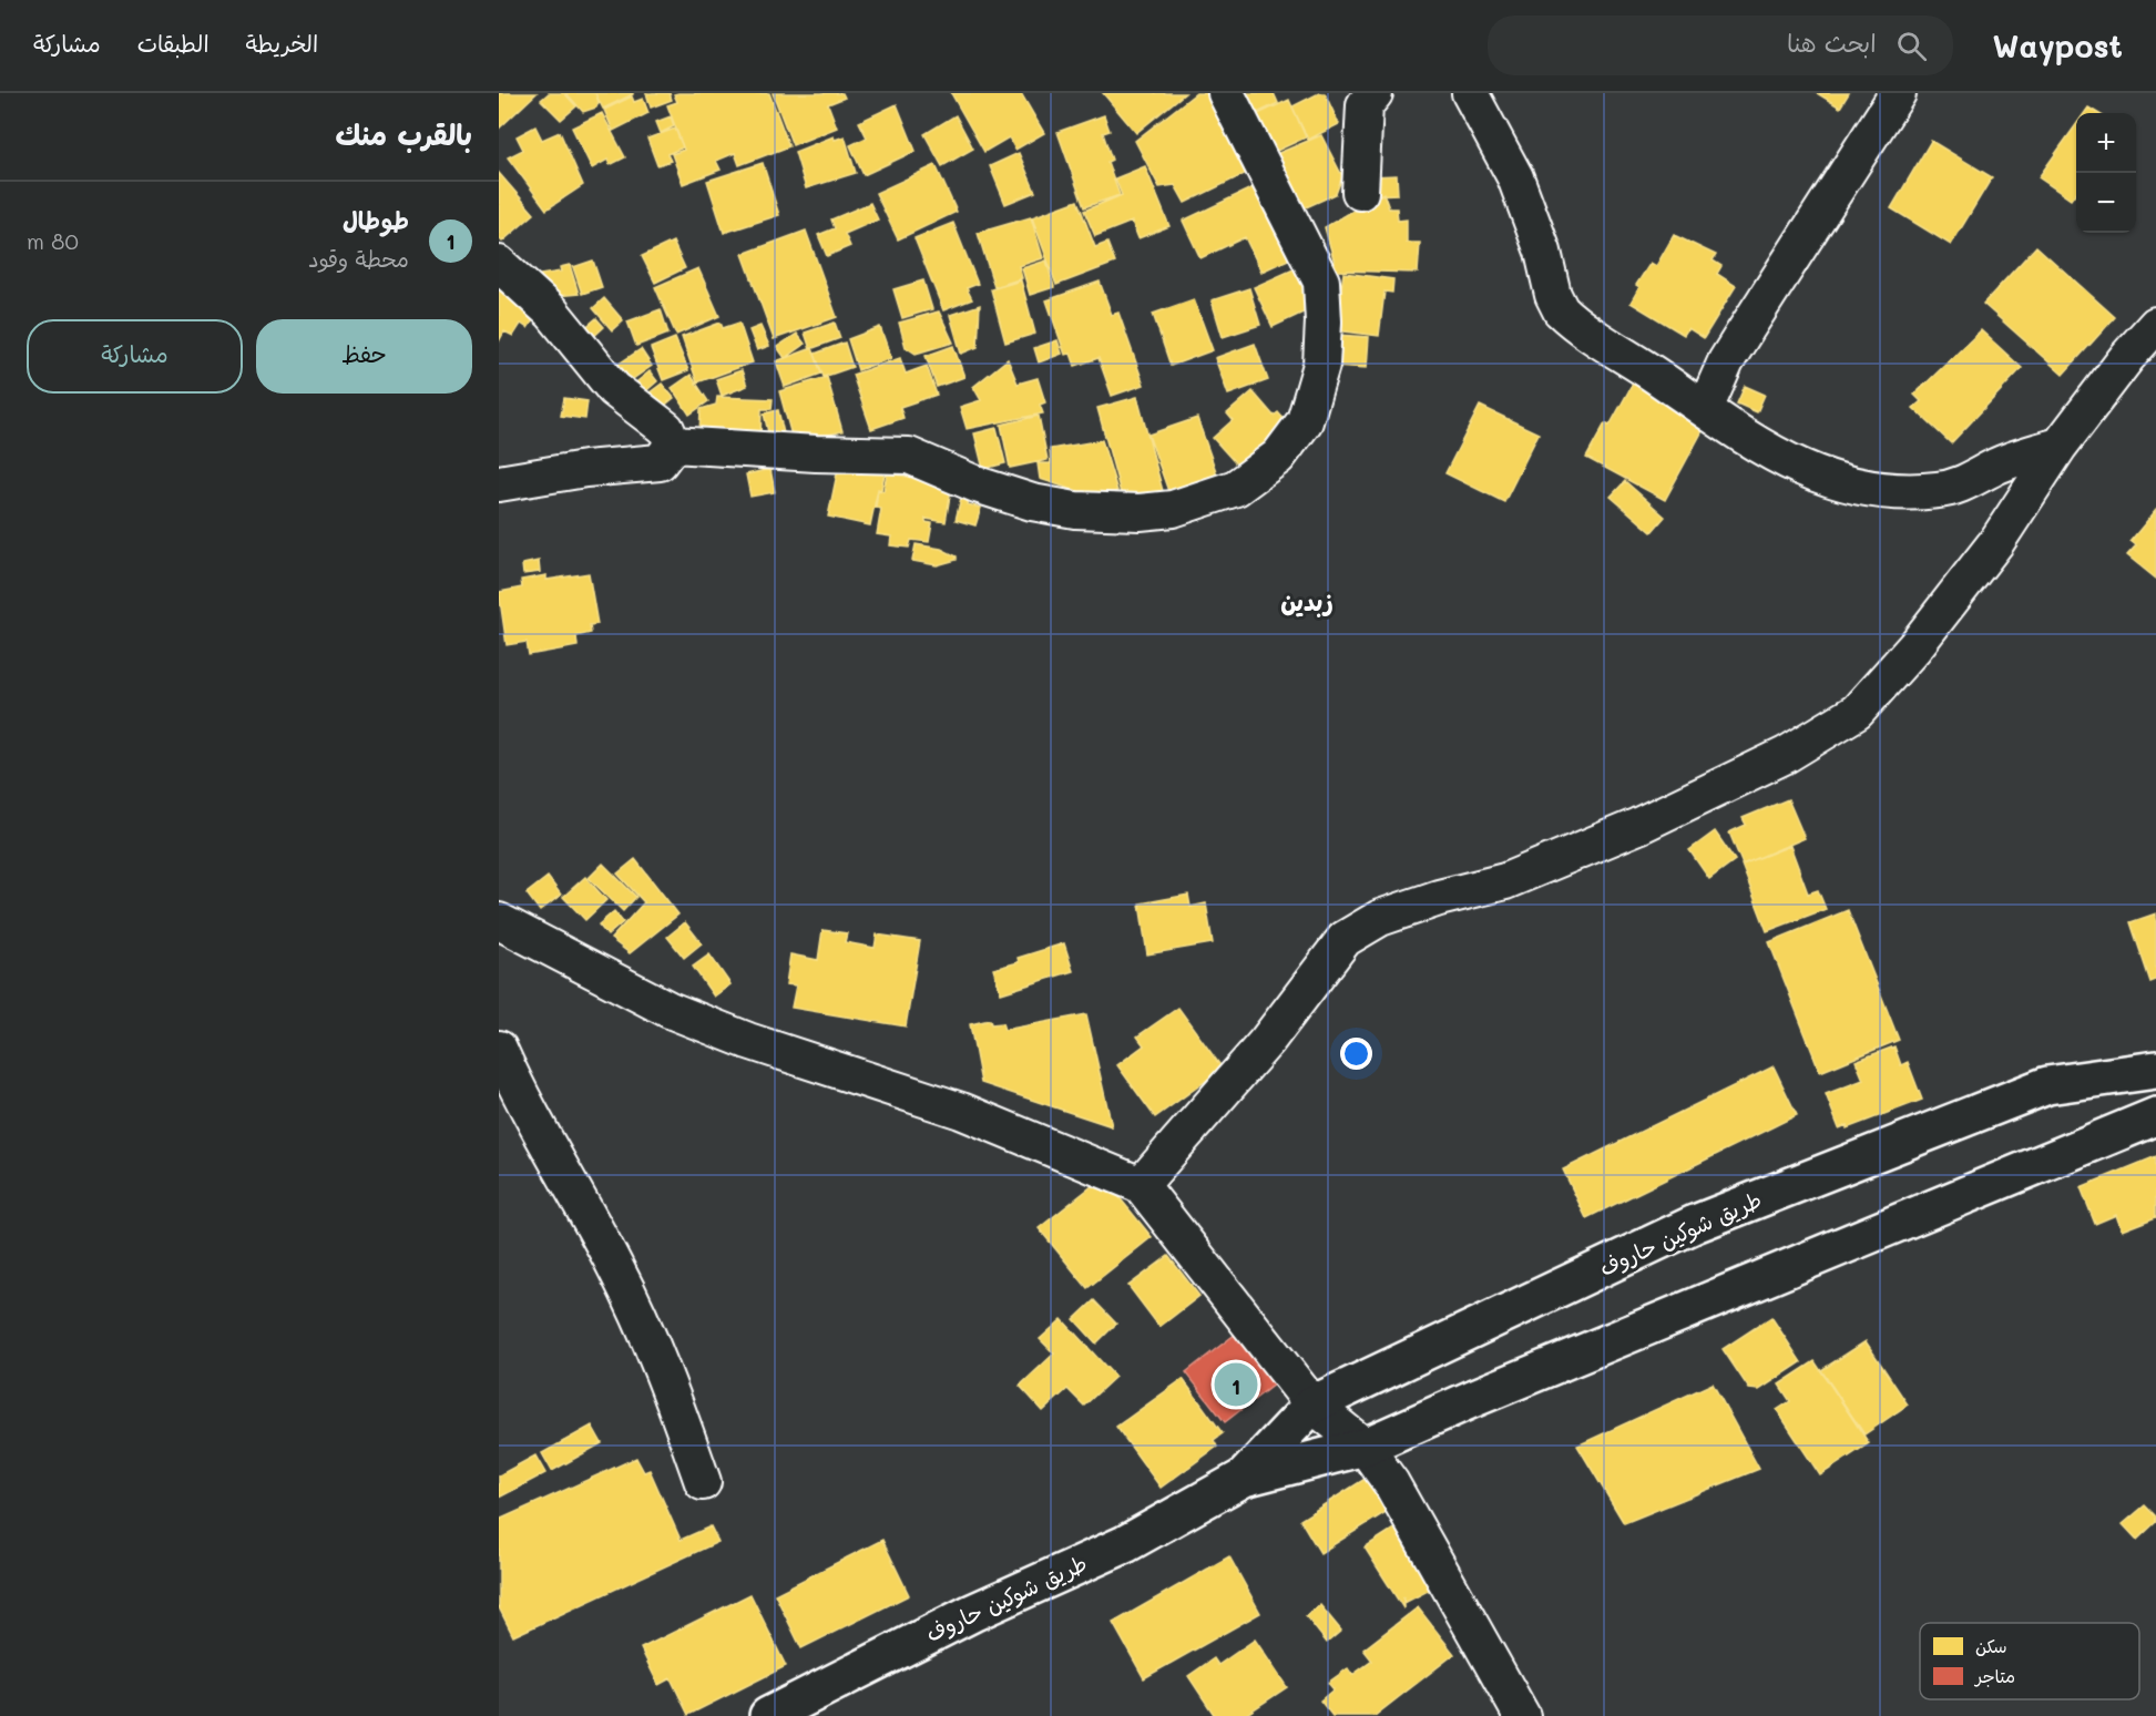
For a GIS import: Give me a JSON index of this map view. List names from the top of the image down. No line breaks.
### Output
{"streets":{"main road":["طريق شوكين حاروف"]},"districts":["زبدين"],"legend":["سكن","متاجر"],"page":{"header":"Waypost","search":"ابحث هنا","nav":["الخريطة","الطبقات","مشاركة"],"heading":"بالقرب منك","map_buttons":["+","−"],"list":[{"mark":"1","name":"طوطال","note":"محطة وقود","value":"80 m"}],"buttons":["حفظ","مشاركة"],"pins":"1"}}
